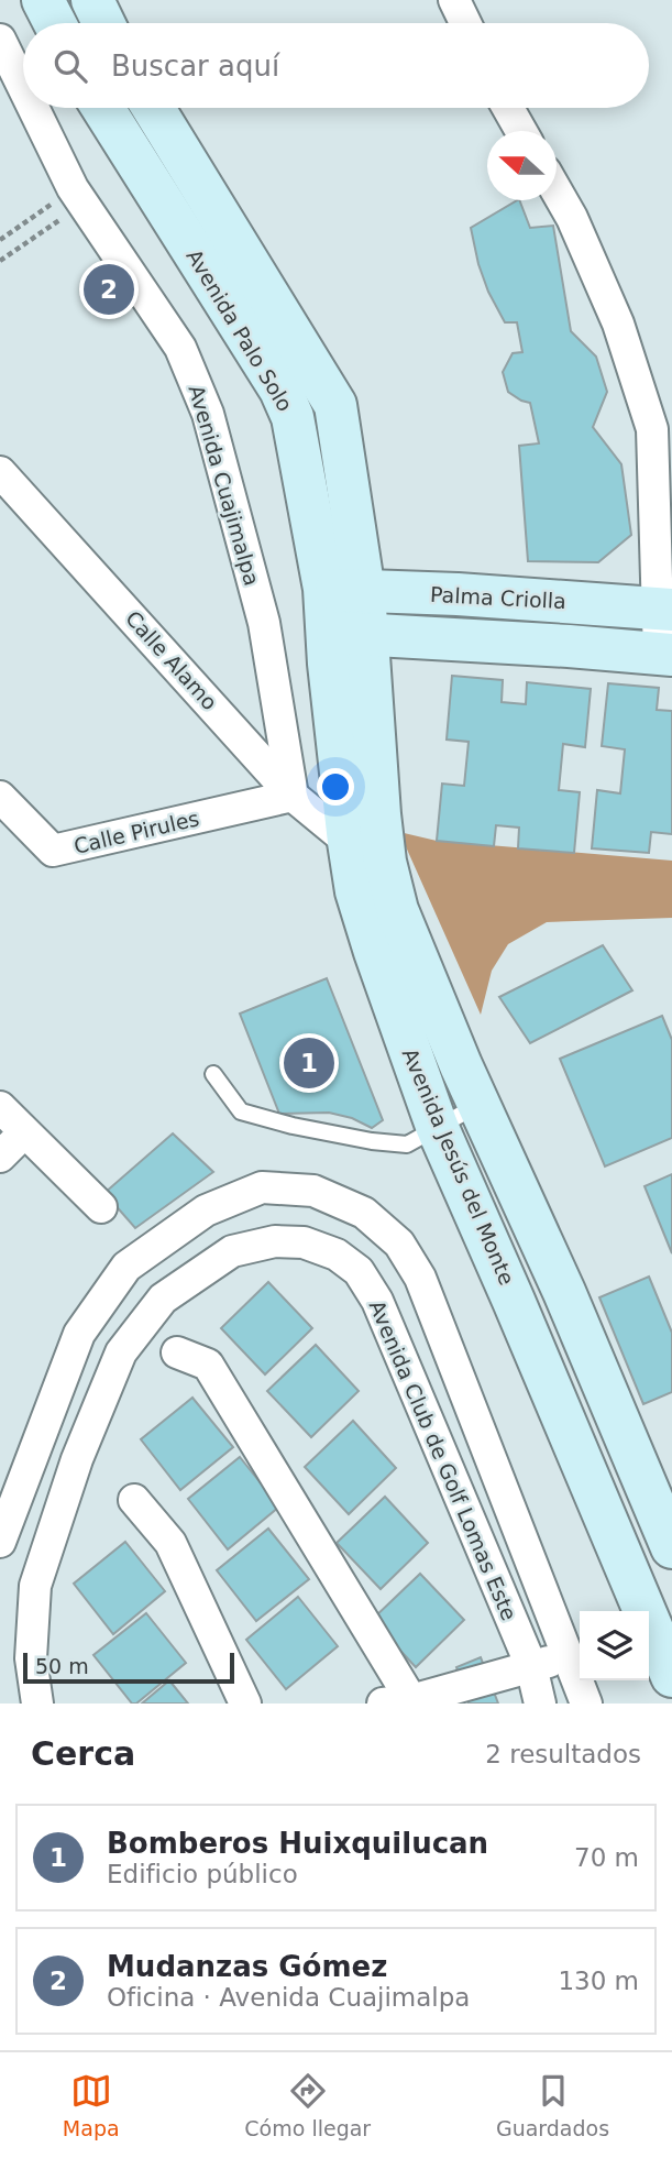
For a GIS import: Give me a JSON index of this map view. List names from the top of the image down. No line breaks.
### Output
{"streets":{"main road":["Avenida Palo Solo","Palma Criolla","Avenida Jesús del Monte"],"street":["Avenida Cuajimalpa","Calle Alamo","Calle Pirules","Avenida Club de Golf Lomas Este"]},"crossings":[["Avenida Palo Solo","Palma Criolla"],["Avenida Palo Solo","Avenida Jesús del Monte"],["Avenida Cuajimalpa","Calle Alamo"],["Avenida Cuajimalpa","Calle Pirules"],["Palma Criolla","Avenida Jesús del Monte"],["Calle Alamo","Calle Pirules"],["Calle Alamo","Avenida Jesús del Monte"]],"scale_bar":"50 m","north":"left","page":{"search":"Buscar aquí","pins":["2","1"],"scale":"50 m","heading":["Cerca","2 resultados"],"list":[{"mark":"1","name":"Bomberos Huixquilucan","note":"Edificio público","value":"70 m"},{"mark":"2","name":"Mudanzas Gómez","note":"Oficina · Avenida Cuajimalpa","value":"130 m"}],"nav":["Mapa","Cómo llegar","Guardados"]}}
